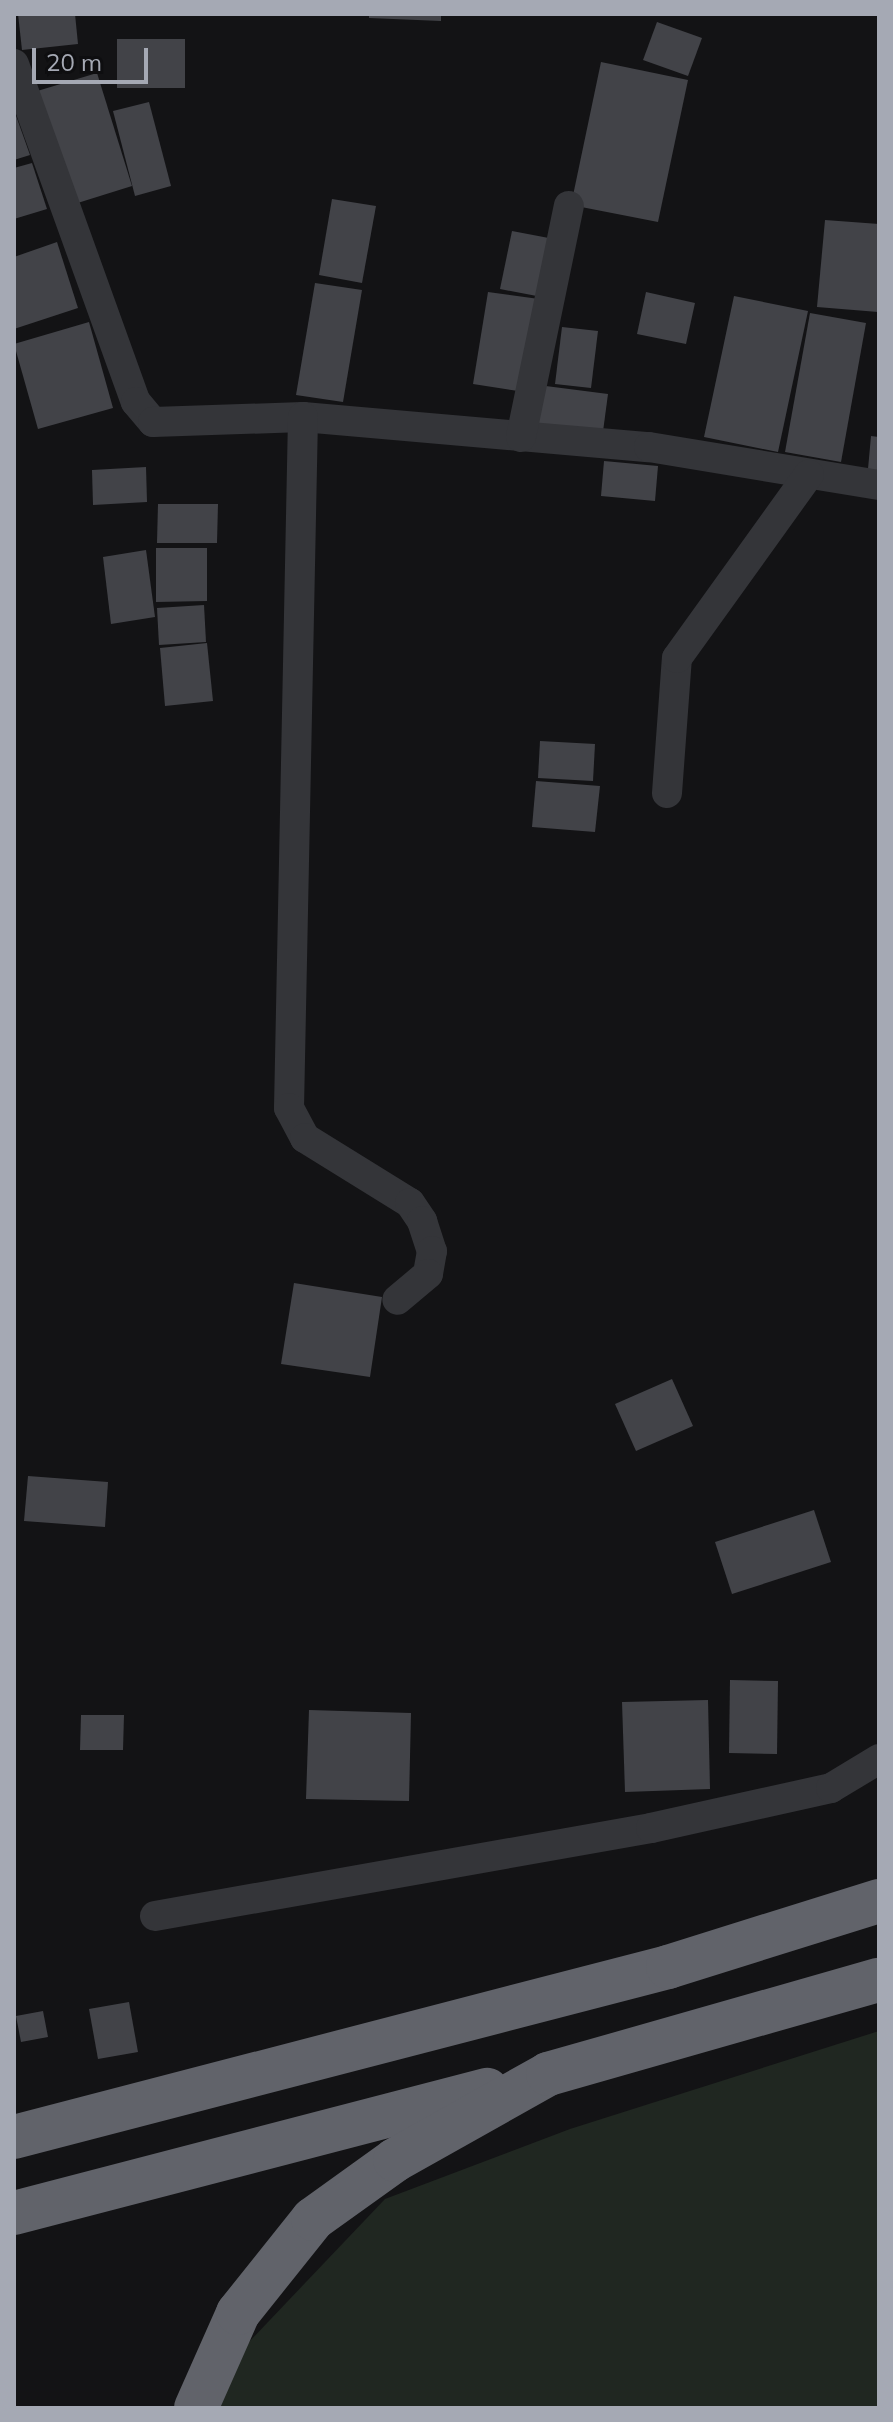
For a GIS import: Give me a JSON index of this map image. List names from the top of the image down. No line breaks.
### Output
{"scale_bar":"20 m"}
